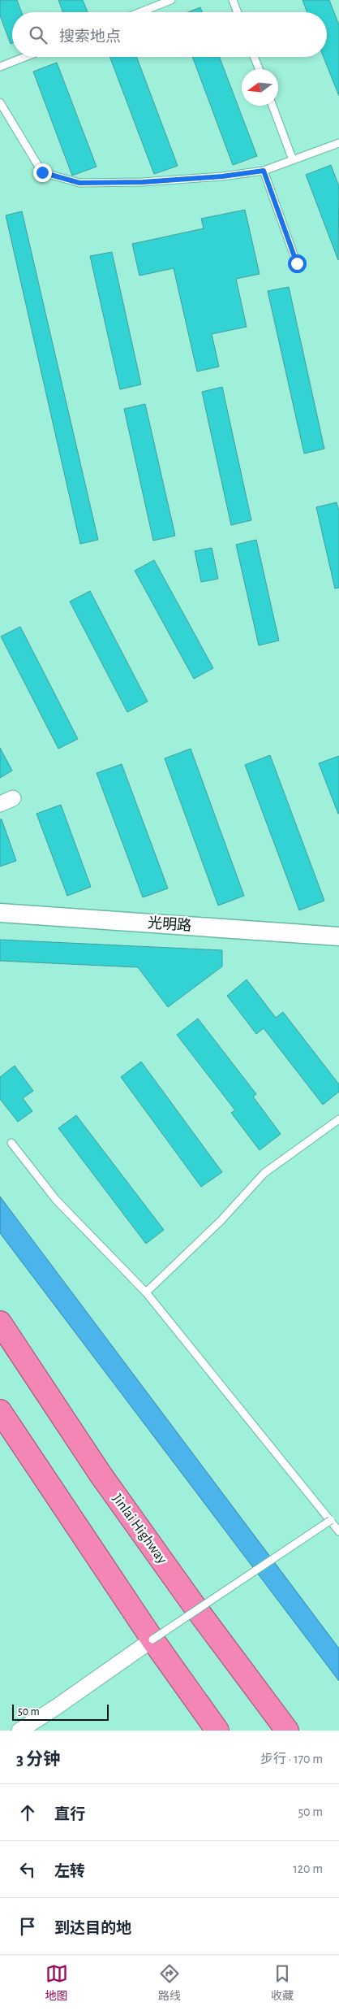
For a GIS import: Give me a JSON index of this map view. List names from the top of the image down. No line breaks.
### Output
{"streets":{"highway":["Jinlai Highway"],"street":["光明路"]},"scale_bar":"50 m","north":"left","page":{"search":"搜索地点","scale":"50 m","heading":["3 分钟","步行 · 170 m"],"list":[["直行","50 m"],["左转","120 m"],"到达目的地"],"nav":["地图","路线","收藏"]}}
